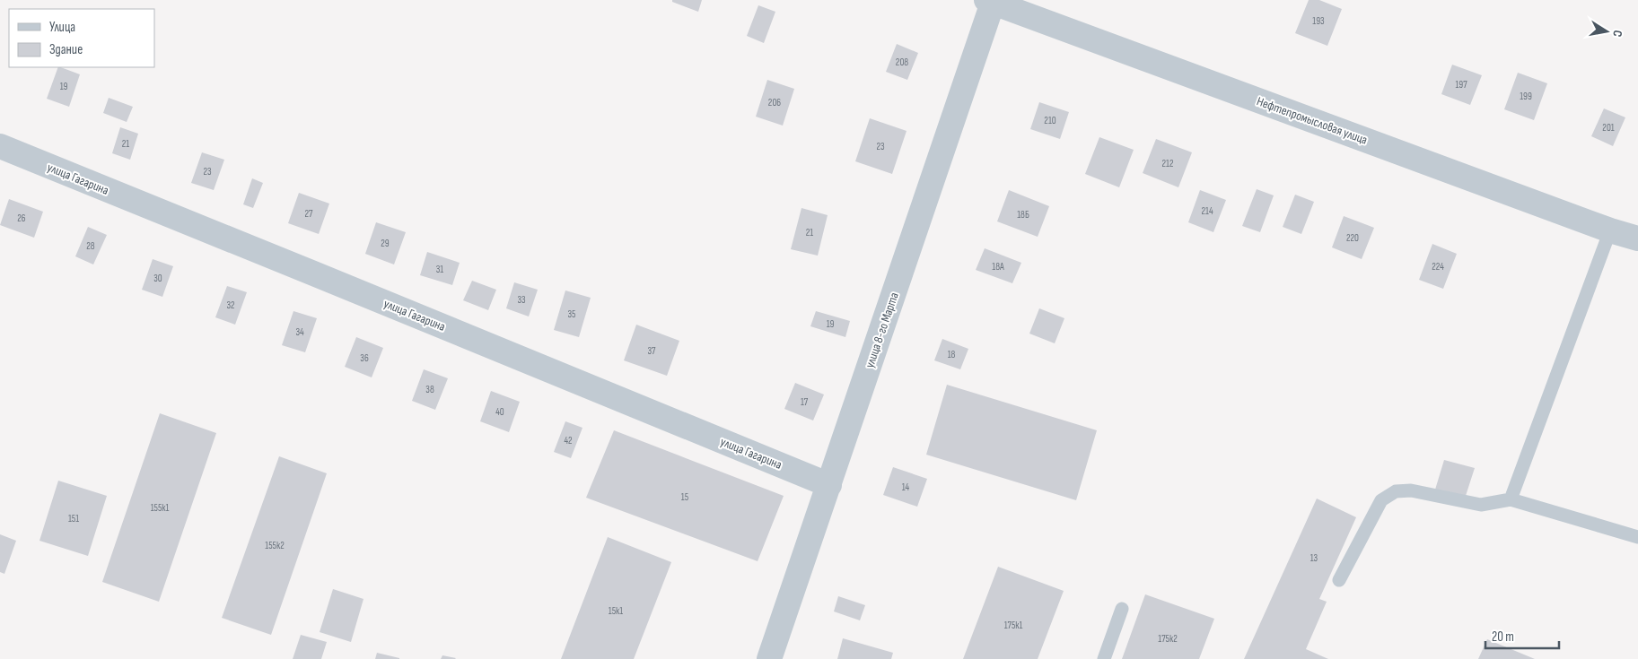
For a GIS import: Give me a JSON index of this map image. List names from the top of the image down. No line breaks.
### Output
{"streets":{"street":["Нефтепромысловая улица","улица Гагарина","улица 8-го Марта"]},"crossings":[["Нефтепромысловая улица","улица 8-го Марта"],["улица Гагарина","улица 8-го Марта"]],"house_numbers":["193","208","197","19","199","206","210","201","21","23","212","23","214","27","18Б","26","21","220","29","28","18А","224","31","30","33","32","35","19","34","37","18","36","38","17","40","42","14","15","155к1","151","155к2","13","15к1","175к1","175к2"],"legend":["Улица","Здание"],"scale_bar":"20 m","north":"right"}
